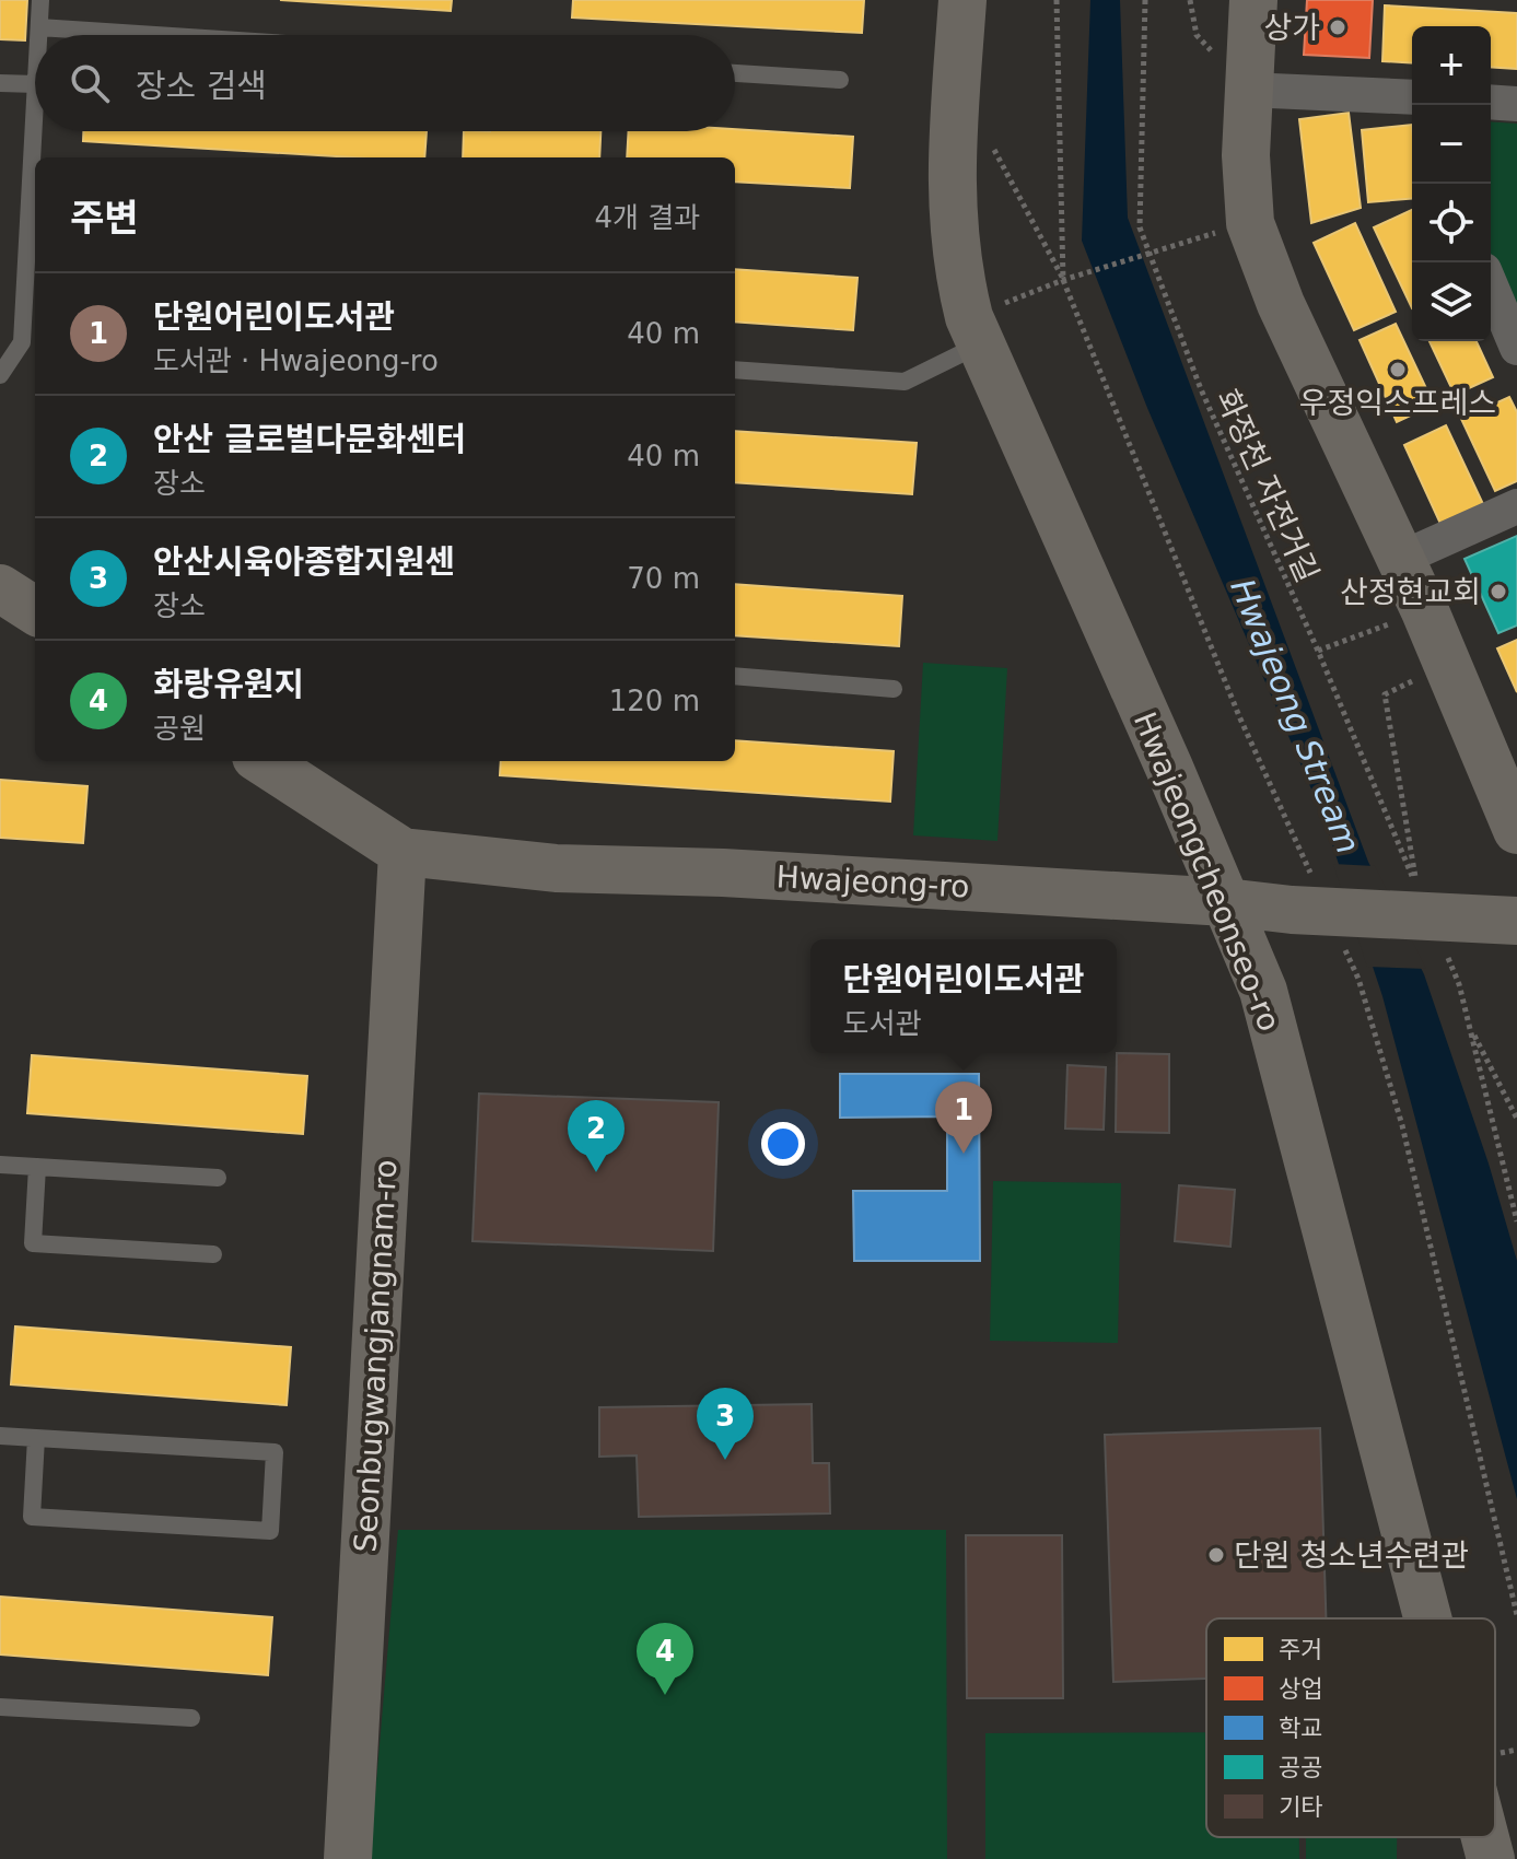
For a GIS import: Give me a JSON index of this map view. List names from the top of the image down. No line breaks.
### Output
{"streets":{"street":["Hwajeongcheonseo-ro","Hwajeong-ro","Seonbugwangjangnam-ro"],"path":["화정천 자전거길"]},"crossings":[["Hwajeongcheonseo-ro","Hwajeong-ro"],["Hwajeong-ro","Seonbugwangjangnam-ro"]],"water":["Hwajeong Stream"],"places":["상가","우정익스프레스","산정현교회","단원 청소년수련관"],"legend":["주거","상업","학교","공공","기타"],"page":{"map_buttons":["+","−"],"search":"장소 검색","heading":["주변","4개 결과"],"list":[{"mark":"1","name":"단원어린이도서관","note":"도서관 · Hwajeong-ro","value":"40 m"},{"mark":"2","name":"안산 글로벌다문화센터","note":"장소","value":"40 m"},{"mark":"3","name":"안산시육아종합지원센","note":"장소","value":"70 m"},{"mark":"4","name":"화랑유원지","note":"공원","value":"120 m"}],"popup":["단원어린이도서관","도서관"],"pins":["1","2","3","4"]}}
